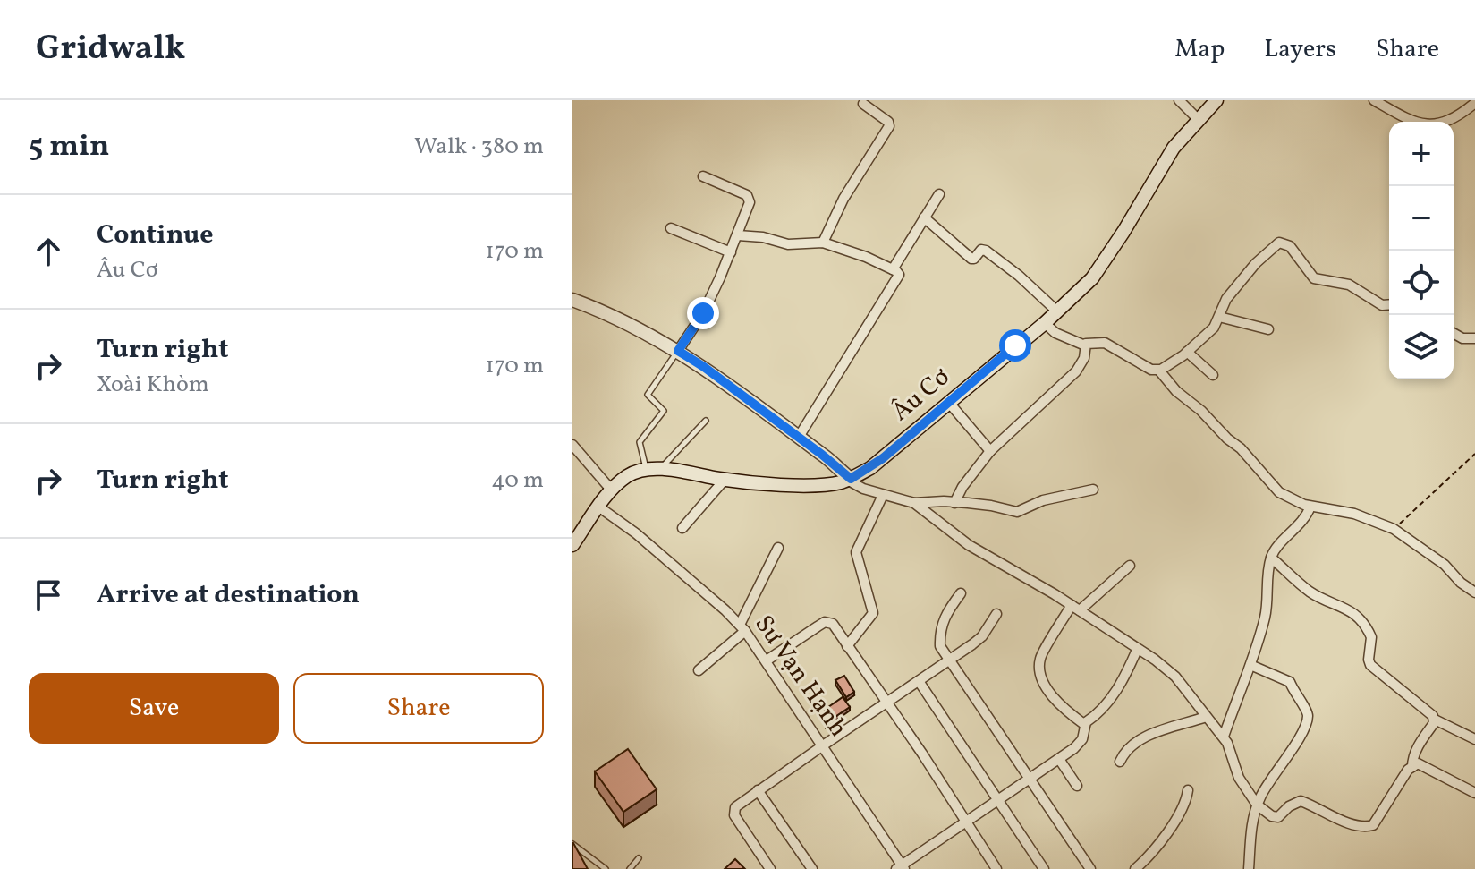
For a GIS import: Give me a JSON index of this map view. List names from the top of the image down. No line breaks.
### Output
{"streets":{"main road":["Âu Cơ"],"street":["Sư Vạn Hạnh"]},"page":{"header":"Gridwalk","nav":["Map","Layers","Share"],"heading":["5 min","Walk · 380 m"],"map_buttons":["+","−"],"list":[["Continue","Âu Cơ","170 m"],["Turn right","Xoài Khòm","170 m"],["Turn right","40 m"],"Arrive at destination"],"buttons":["Save","Share"]}}
